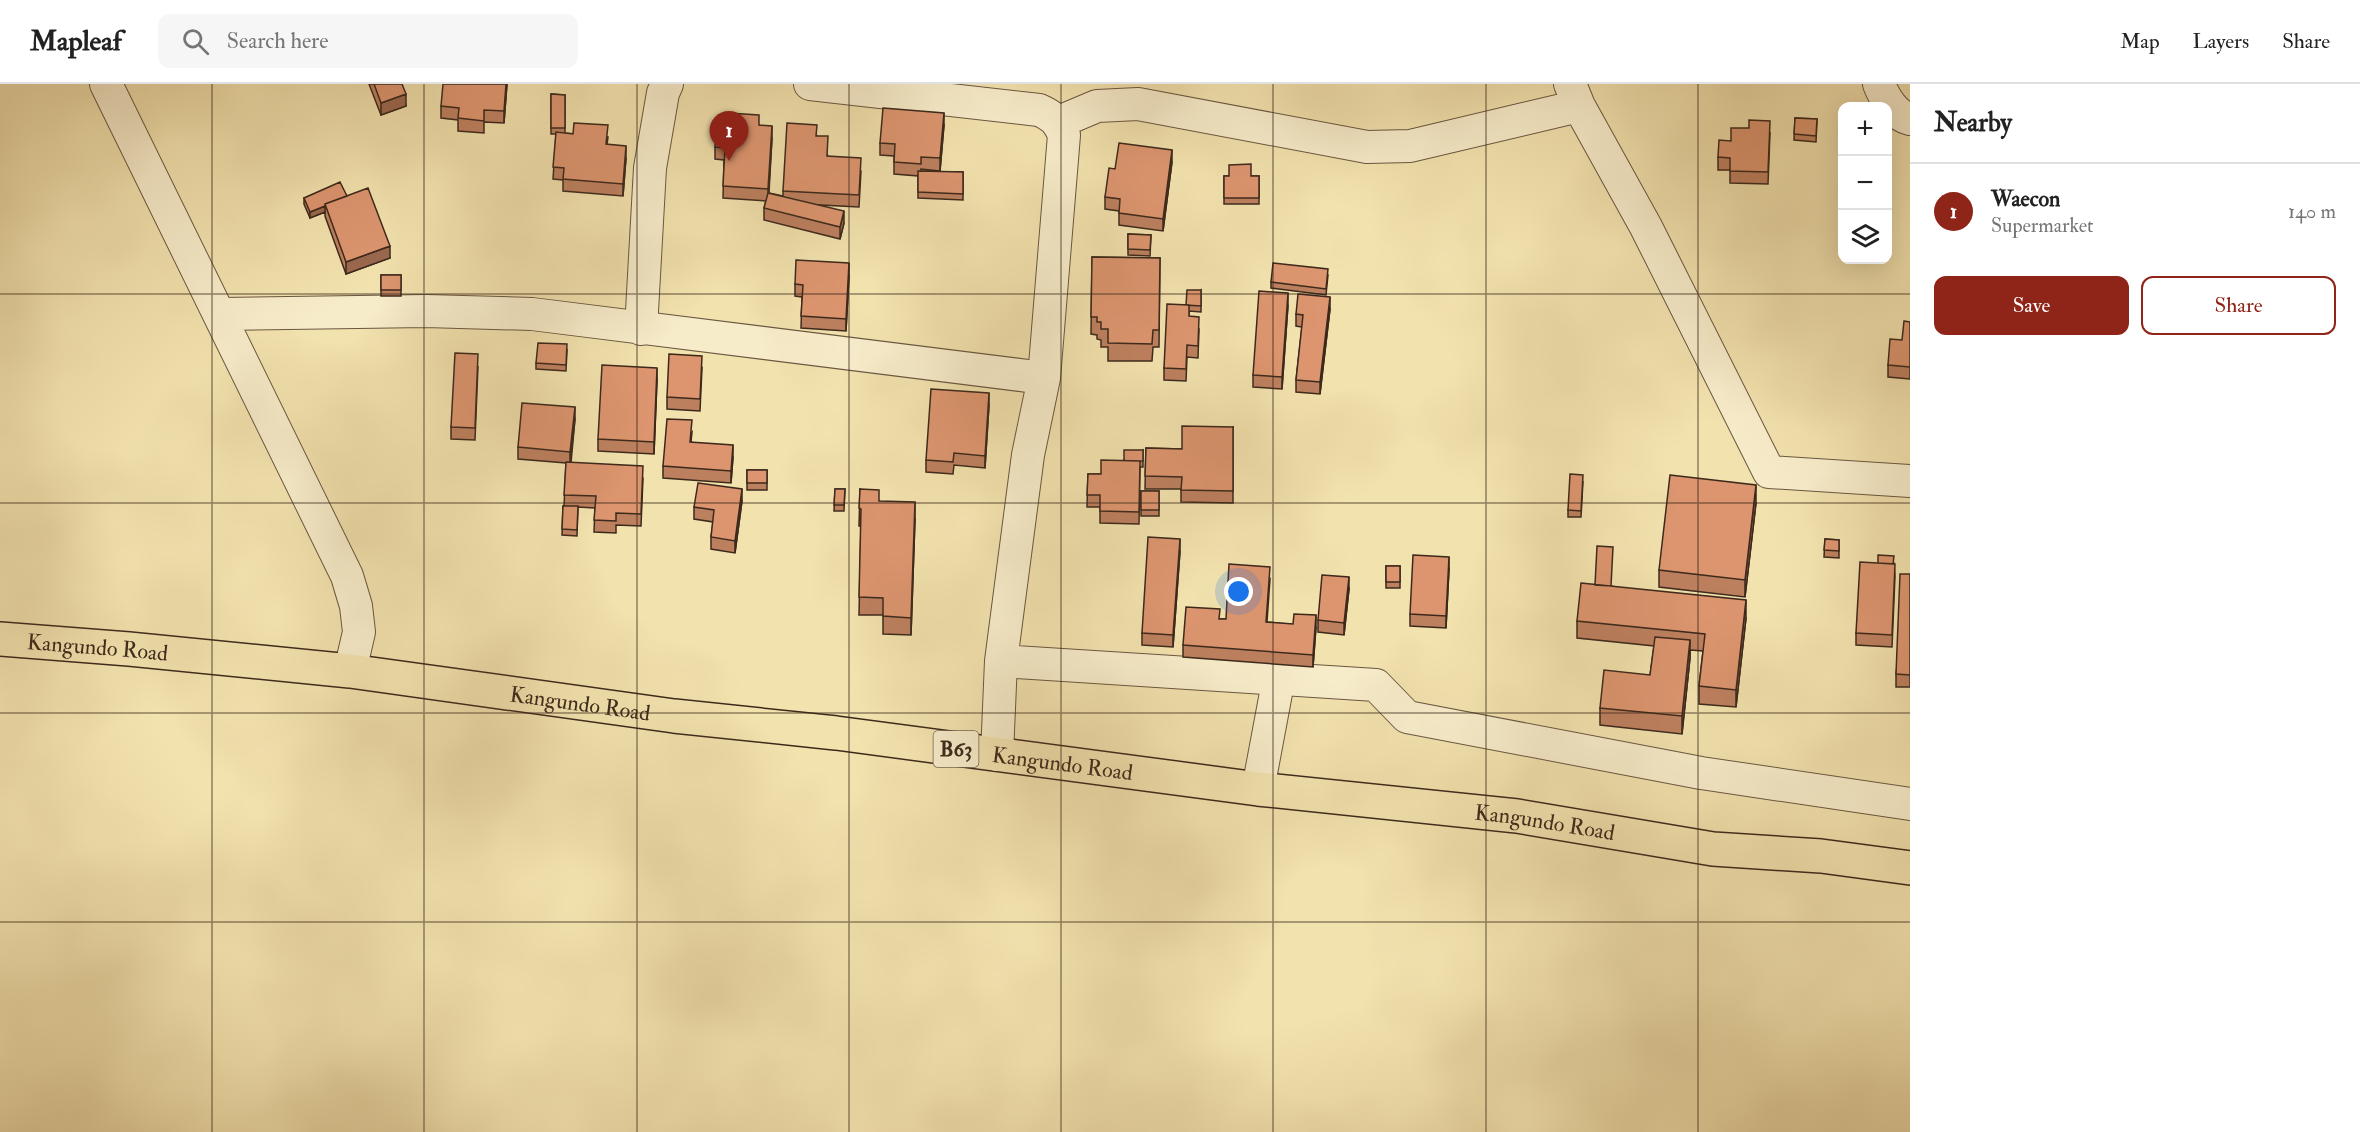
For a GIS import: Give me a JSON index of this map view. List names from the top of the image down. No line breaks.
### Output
{"streets":{"highway":["Kangundo Road","B63"]},"page":{"header":"Mapleaf","search":"Search here","nav":["Map","Layers","Share"],"heading":"Nearby","map_buttons":["+","−"],"pins":"1","list":[{"mark":"1","name":"Waecon","note":"Supermarket","value":"140 m"}],"buttons":["Save","Share"]}}
